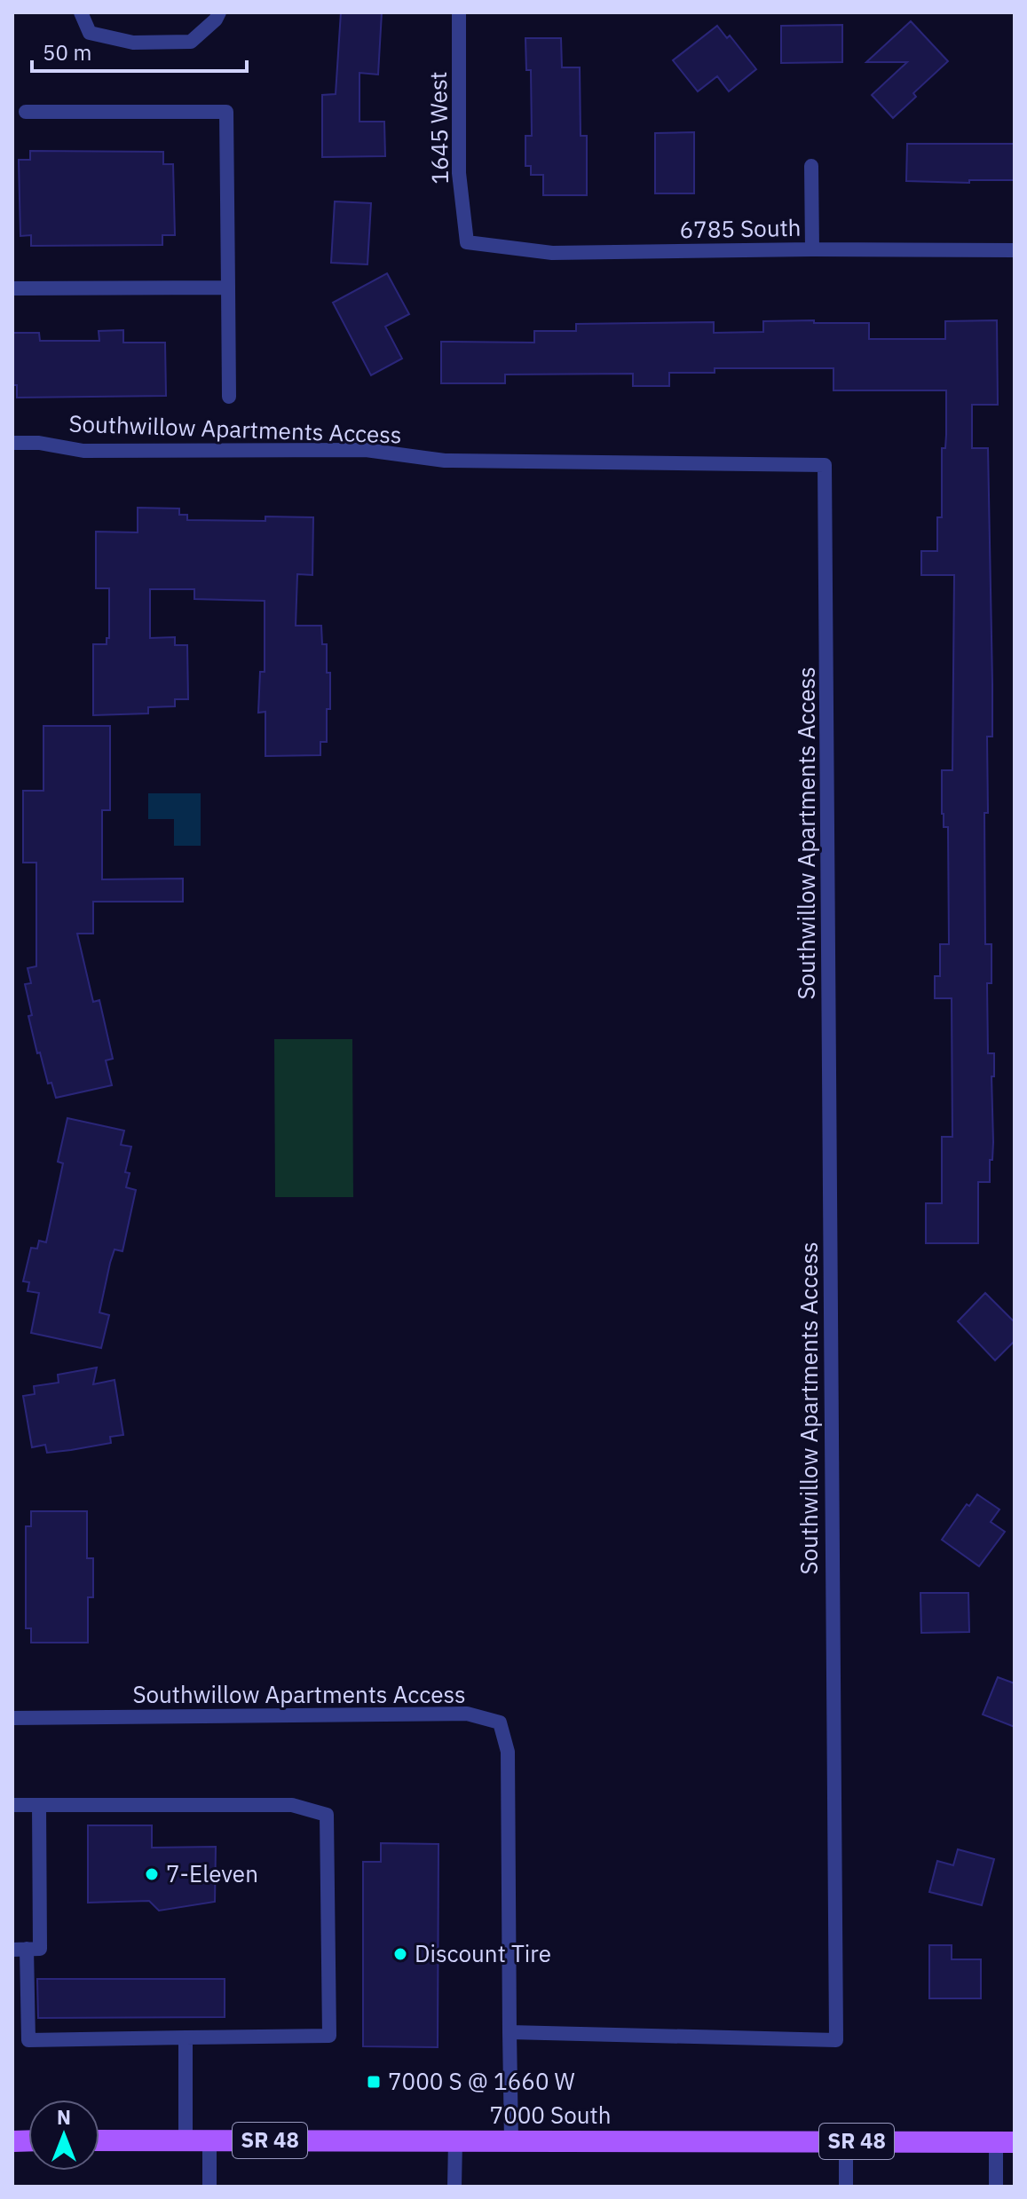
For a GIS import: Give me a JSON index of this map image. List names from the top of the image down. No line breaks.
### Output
{"streets":{"main road":["7000 South","SR 48"],"street":["1645 West","6785 South","Southwillow Apartments Access"]},"crossings":[["1645 West","6785 South"]],"places":{"other":["7-Eleven","Discount Tire"],"transit":["7000 S @ 1660 W"]},"scale_bar":"50 m","north":"top"}
